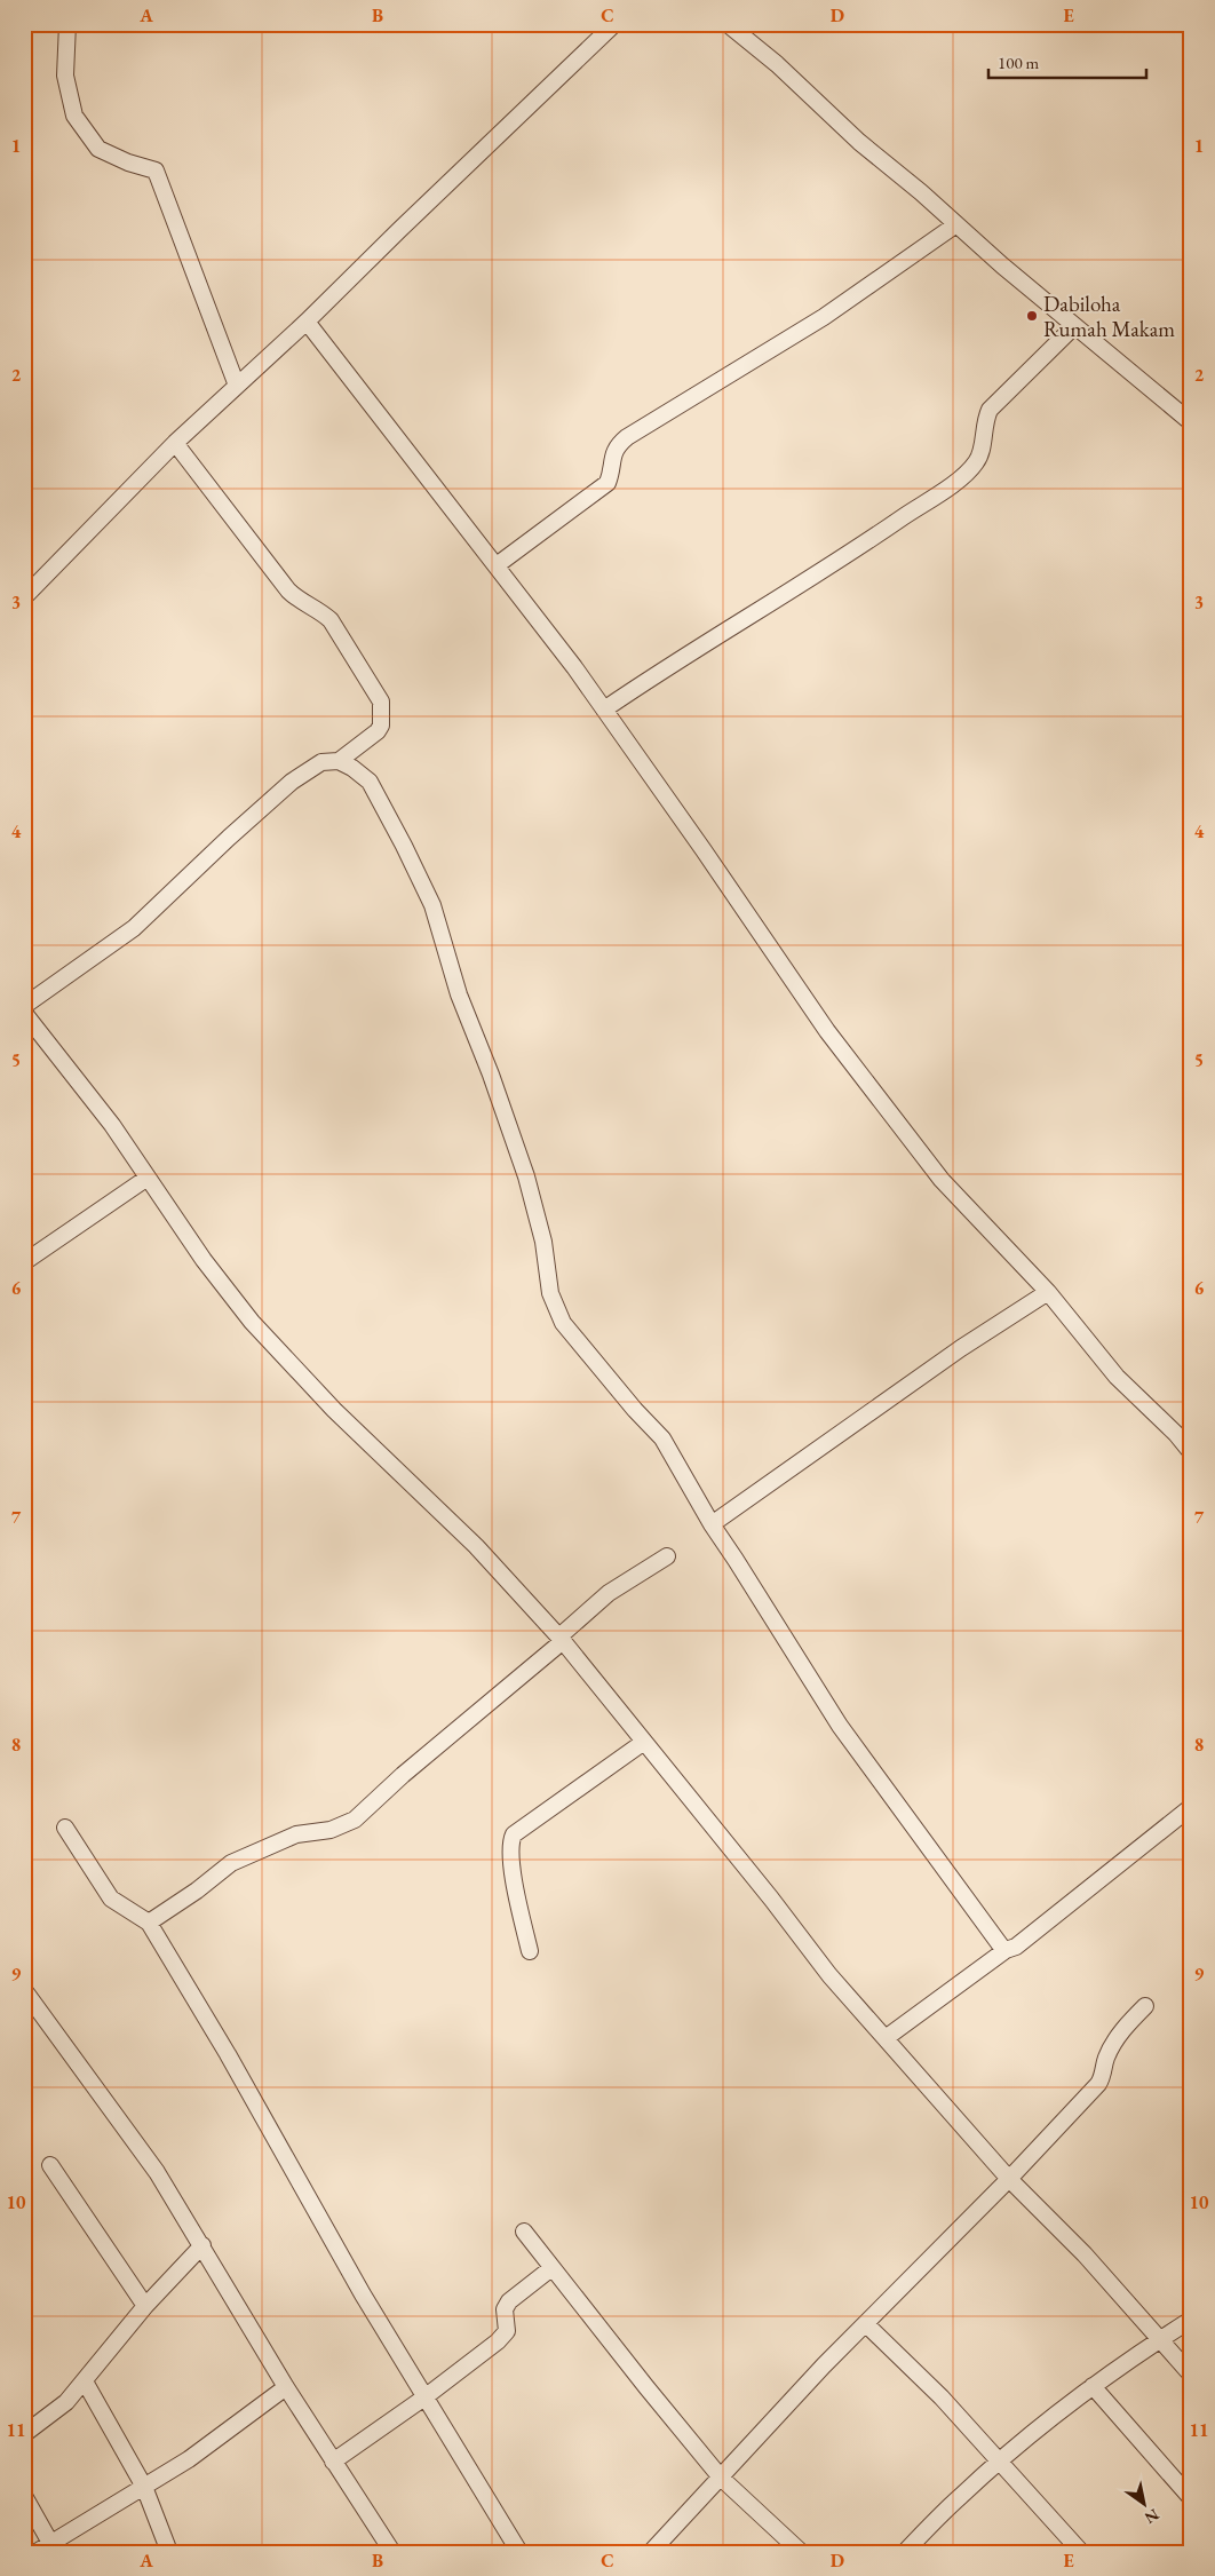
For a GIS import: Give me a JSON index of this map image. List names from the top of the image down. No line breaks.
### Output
{"places":["Dabiloha Rumah Makam"],"scale_bar":"100 m","north":"bottom right","grid":{"columns":["A","B","C","D","E"],"rows":["1","2","3","4","5","6","7","8","9","10","11"]}}
